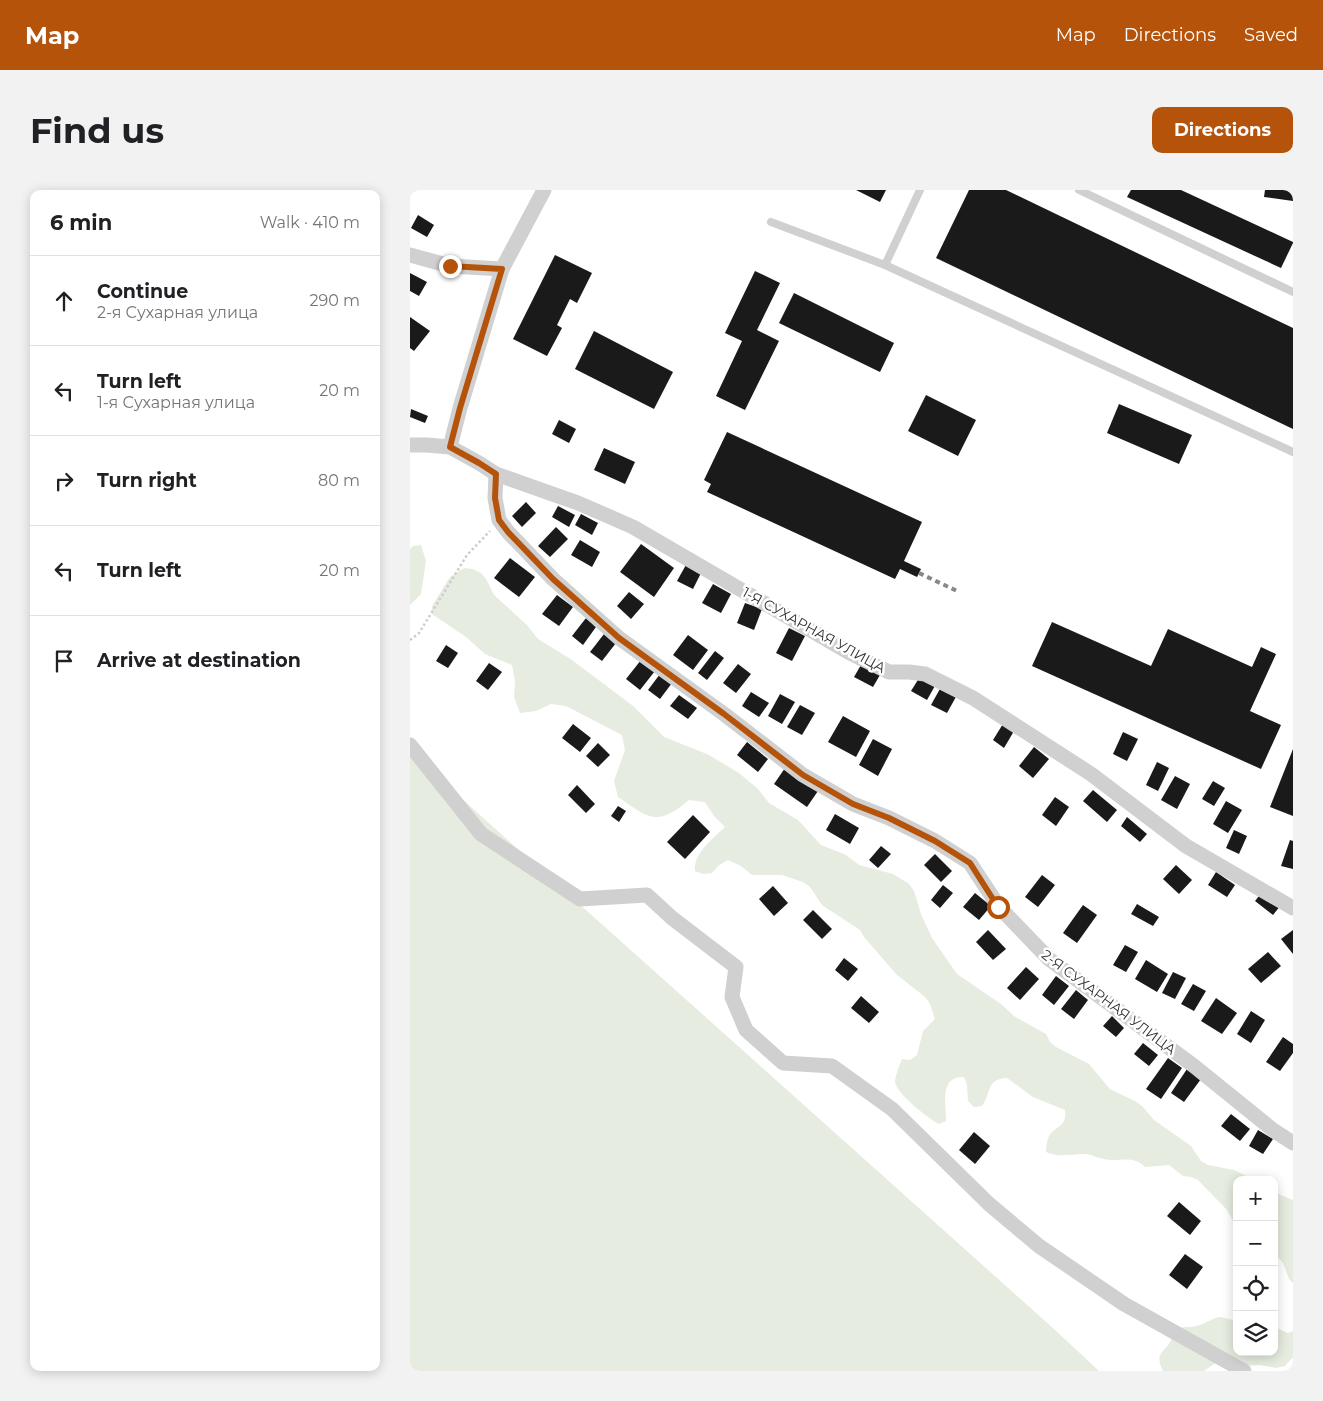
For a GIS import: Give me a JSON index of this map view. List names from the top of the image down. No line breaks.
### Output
{"streets":{"street":["1-Я СУХАРНАЯ УЛИЦА","2-Я СУХАРНАЯ УЛИЦА"]},"page":{"header":"Map","nav":["Map","Directions","Saved"],"buttons":"Directions","title":"Find us","heading":["6 min","Walk · 410 m"],"list":[["Continue","2-я Сухарная улица","290 m"],["Turn left","1-я Сухарная улица","20 m"],["Turn right","80 m"],["Turn left","20 m"],"Arrive at destination"],"map_buttons":["+","−"]}}
